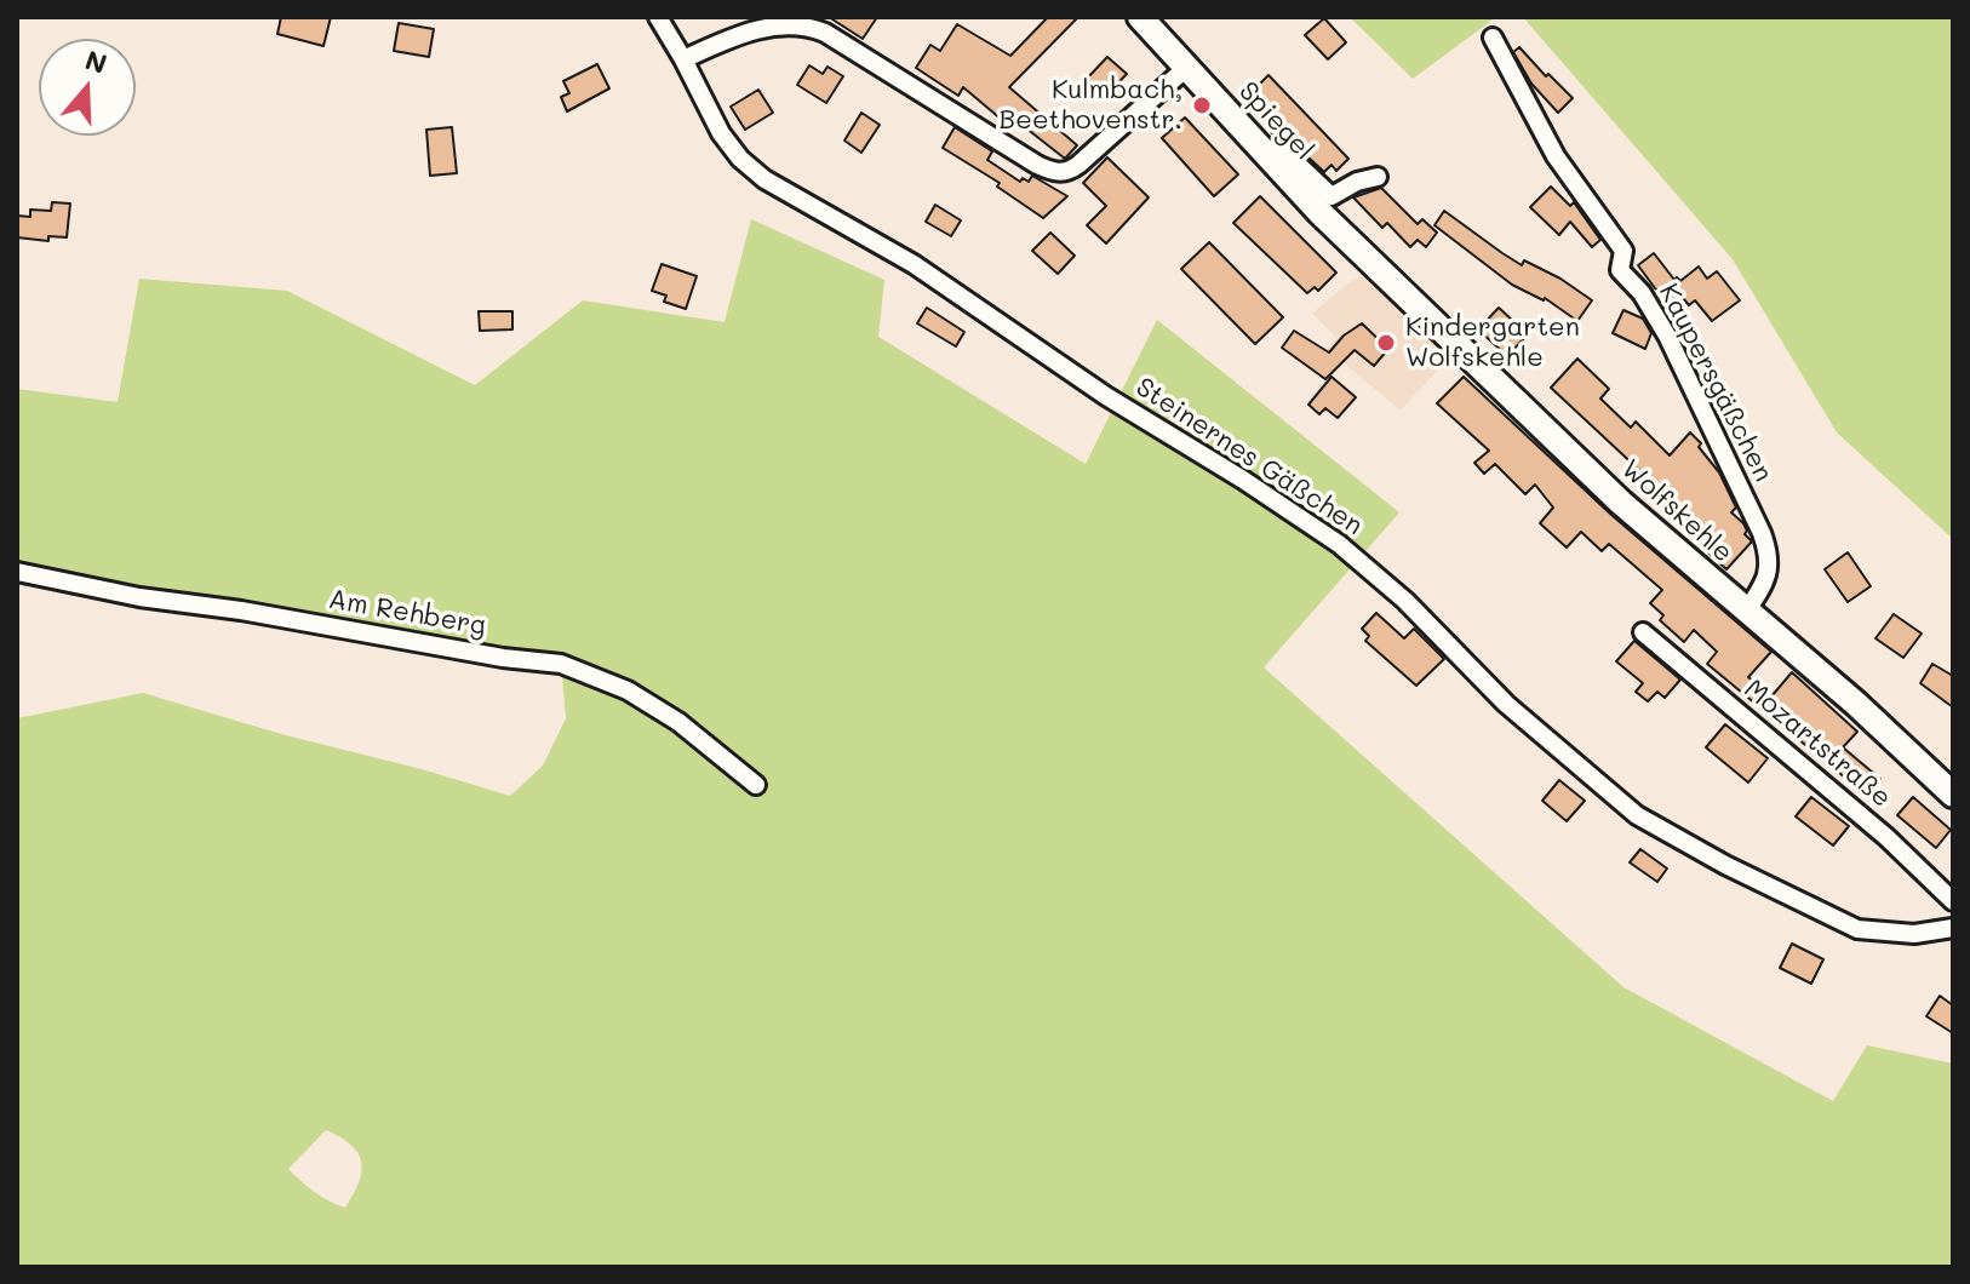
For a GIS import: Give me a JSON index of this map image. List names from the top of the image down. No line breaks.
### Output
{"streets":{"street":["Spiegel","Kaupersgäßchen","Steinernes Gäßchen","Wolfskehle","Am Rehberg","Mozartstraße"]},"crossings":[["Spiegel","Wolfskehle"],["Kaupersgäßchen","Wolfskehle"]],"places":["Kulmbach, Beethovenstr.","Kindergarten Wolfskehle"],"north":"top"}
